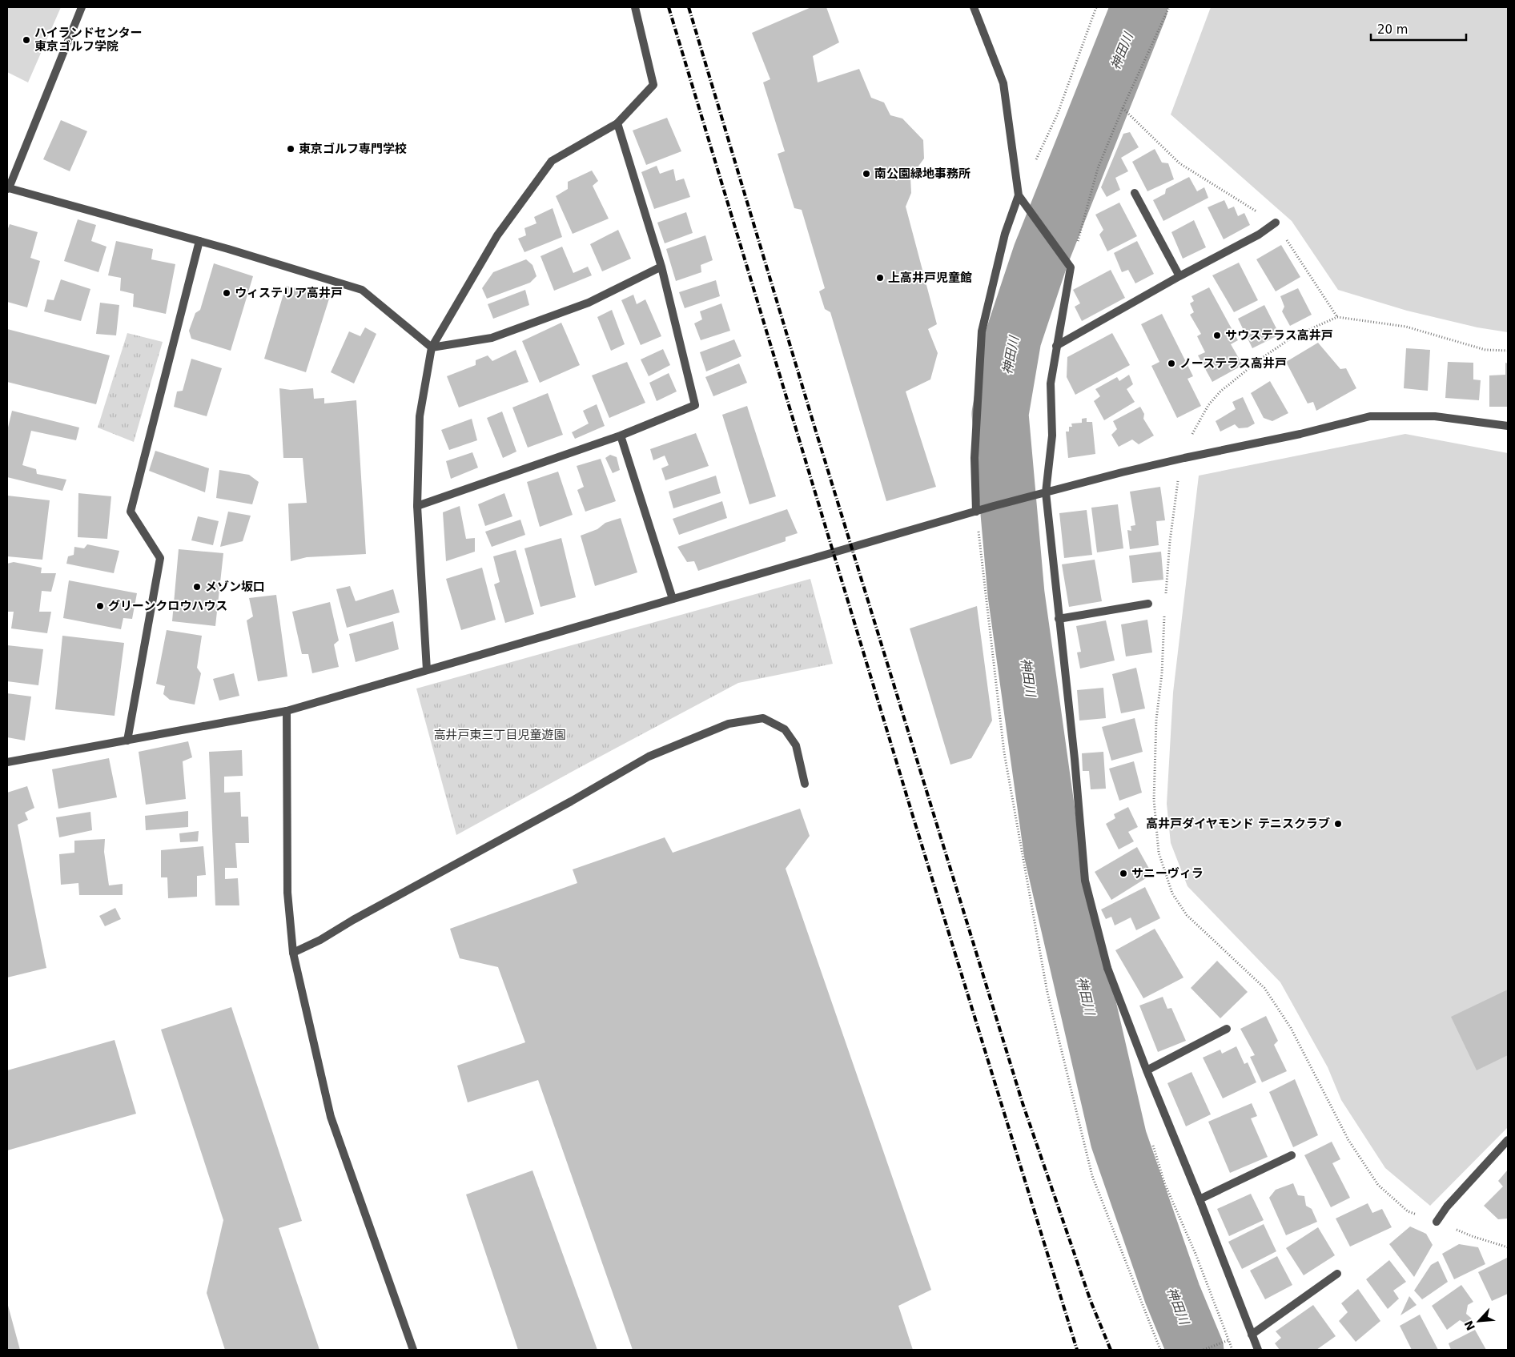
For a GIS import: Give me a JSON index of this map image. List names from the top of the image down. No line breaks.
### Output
{"water":["神田川"],"parks":["高井戸東三丁目児童遊園"],"places":["ハイランドセンター 東京ゴルフ学院","東京ゴルフ専門学校","南公園緑地事務所","上高井戸児童館","ウィステリア高井戸","サウステラス高井戸","ノーステラス高井戸","メゾン坂口","グリーンクロウハウス","高井戸ダイヤモンド テニスクラブ","サニーヴィラ"],"scale_bar":"20 m","north":"bottom left"}
